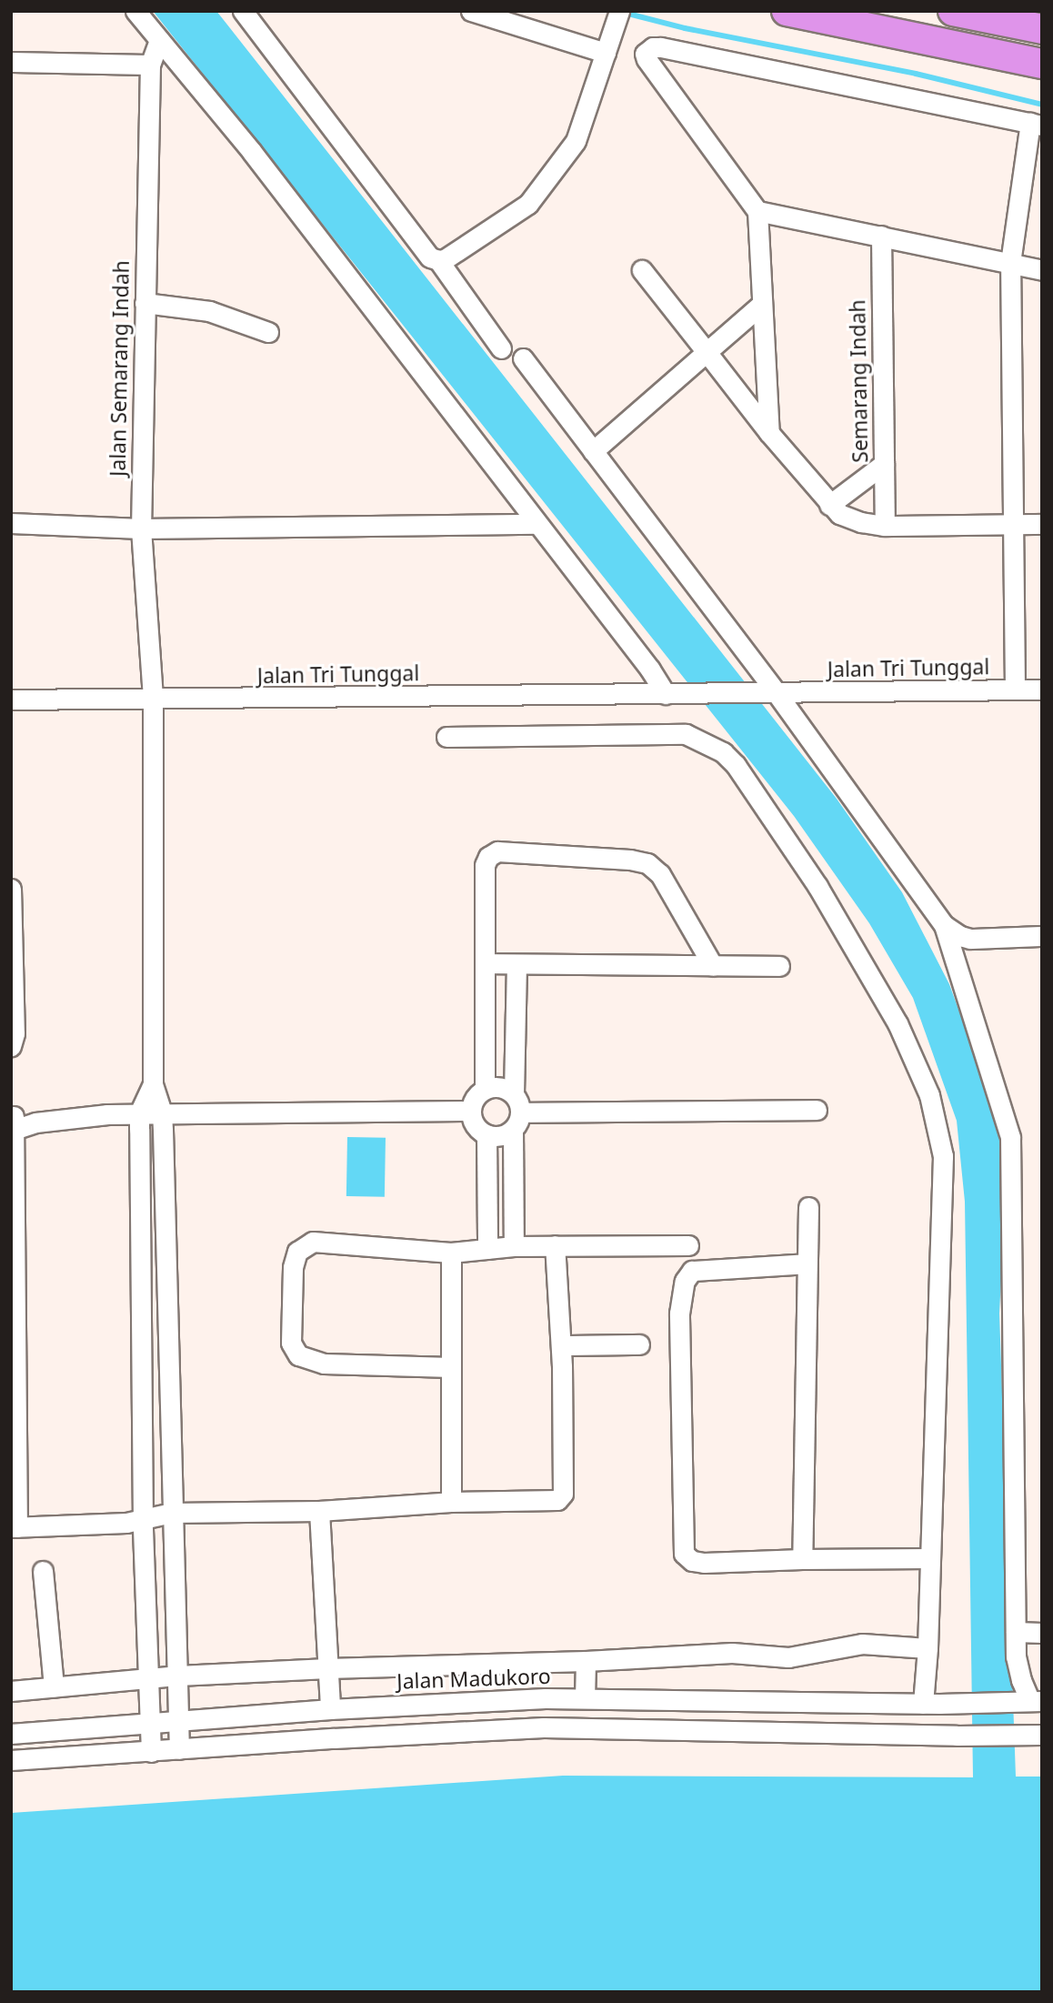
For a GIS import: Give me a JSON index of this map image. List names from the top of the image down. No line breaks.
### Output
{"streets":{"street":["Jalan Semarang Indah","Semarang Indah","Jalan Tri Tunggal","Jalan Madukoro"]},"crossings":[["Jalan Semarang Indah","Jalan Tri Tunggal"]]}
